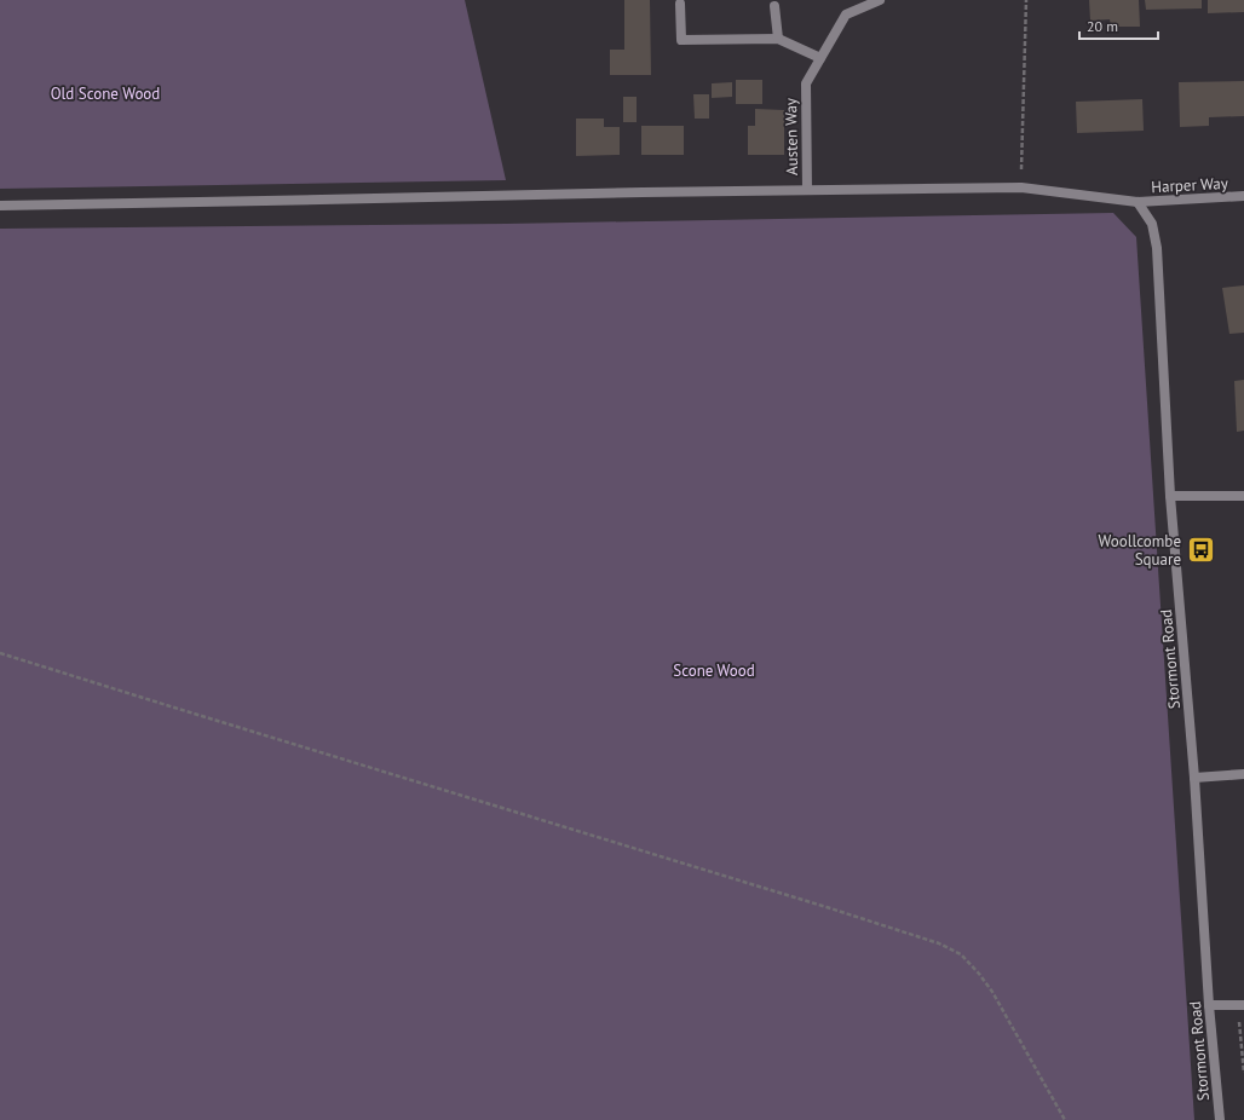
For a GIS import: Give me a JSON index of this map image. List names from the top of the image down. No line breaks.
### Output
{"streets":{"street":["Austen Way","Harper Way","Stormont Road"]},"crossings":[["Austen Way","Harper Way"],["Harper Way","Stormont Road"]],"parks":["Old Scone Wood","Scone Wood"],"places":{"bus stop":["Woollcombe Square"]},"scale_bar":"20 m"}
